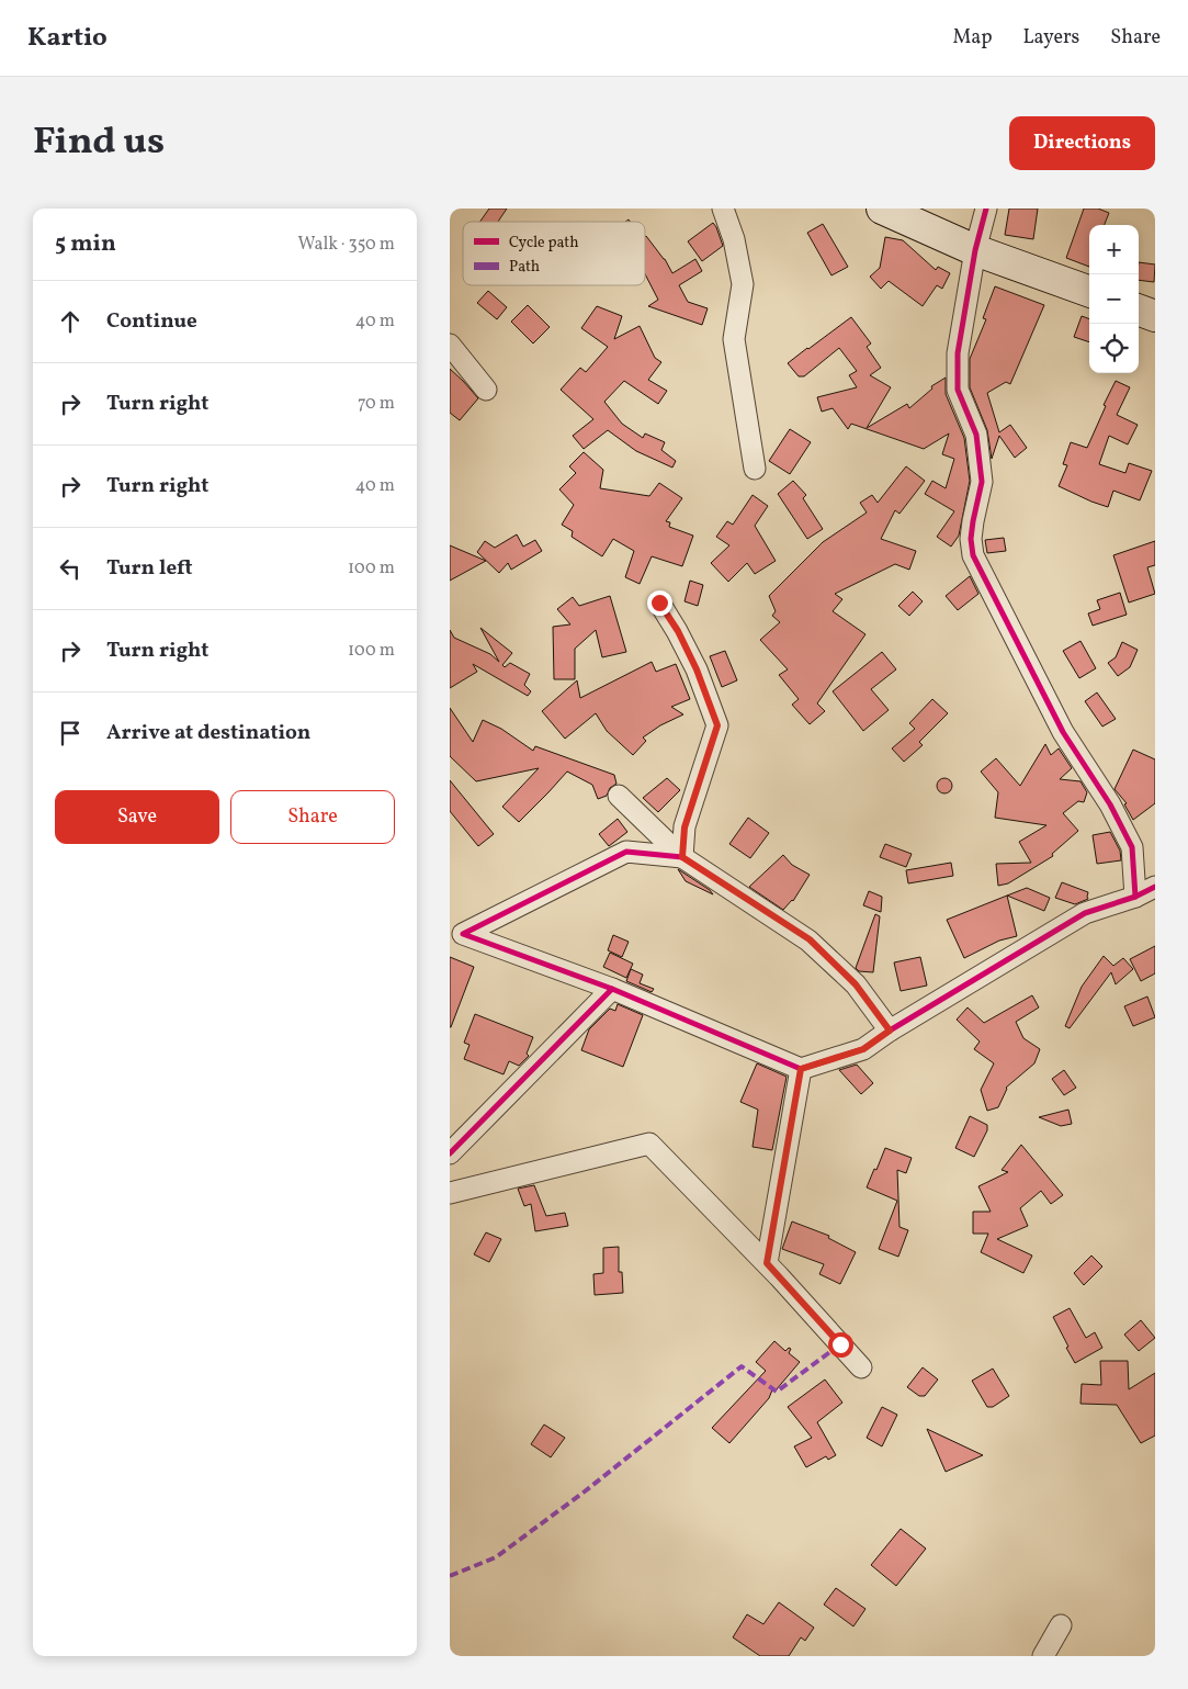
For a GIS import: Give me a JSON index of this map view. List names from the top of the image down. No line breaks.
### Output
{"legend":["Cycle path","Path"],"page":{"header":"Kartio","nav":["Map","Layers","Share"],"title":"Find us","buttons":["Directions",["Save","Share"]],"heading":["5 min","Walk · 350 m"],"map_buttons":["+","−"],"list":[["Continue","40 m"],["Turn right","70 m"],["Turn right","40 m"],["Turn left","100 m"],["Turn right","100 m"],"Arrive at destination"]}}
